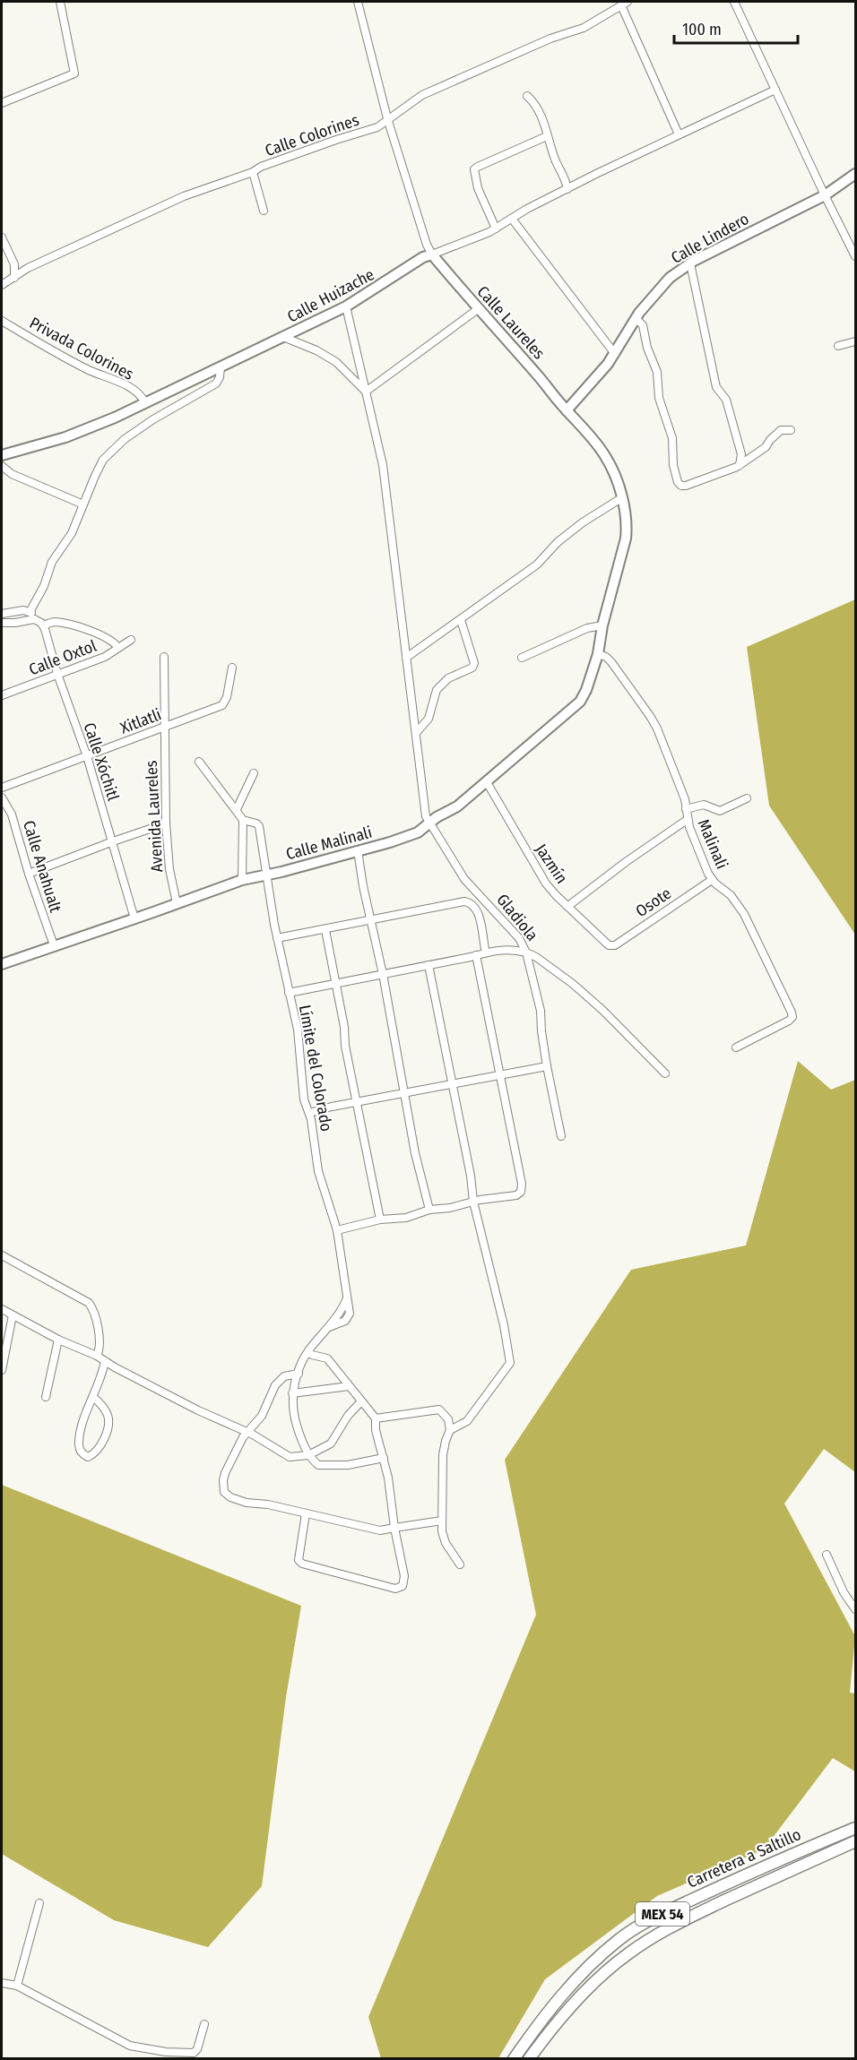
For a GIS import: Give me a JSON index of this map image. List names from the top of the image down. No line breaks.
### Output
{"streets":{"main road":["Carretera a Saltillo","MEX 54"],"street":["Calle Colorines","Calle Lindero","Calle Huizache","Calle Laureles","Privada Colorines","Calle Oxtol","Xitlatli","Calle Xóchitl","Avenida Laureles","Calle Malinali","Malinali","Jazmín","Calle Anahualt","Osote","Gladiola","Límite del Colorado"]},"crossings":[["Calle Colorines","Calle Laureles"],["Calle Lindero","Calle Laureles"],["Calle Huizache","Calle Laureles"],["Calle Huizache","Privada Colorines"],["Calle Huizache","Gladiola"],["Calle Laureles","Calle Malinali"],["Calle Laureles","Malinali"],["Calle Oxtol","Calle Xóchitl"],["Xitlatli","Calle Xóchitl"],["Xitlatli","Avenida Laureles"],["Calle Xóchitl","Calle Malinali"],["Avenida Laureles","Calle Malinali"],["Calle Malinali","Malinali"],["Calle Malinali","Jazmín"],["Calle Malinali","Calle Anahualt"],["Calle Malinali","Gladiola"],["Calle Malinali","Límite del Colorado"],["Malinali","Osote"],["Jazmín","Osote"]],"scale_bar":"100 m"}
